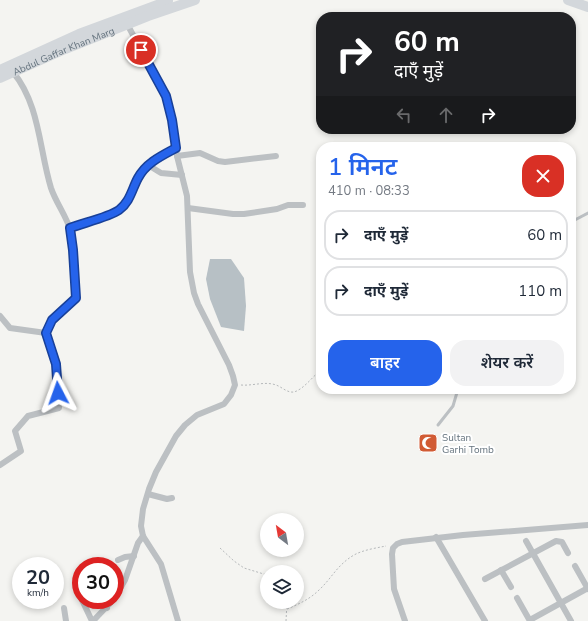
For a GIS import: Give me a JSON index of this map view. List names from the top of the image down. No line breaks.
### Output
{"streets":{"main road":["Abdul Gaffar Khan Marg"]},"places":{"mosque":["Sultan Garhi Tomb"]},"north":"top left","page":{"turn":["60 m","दाएँ मुड़ें"],"heading":["1 मिनट","410 m · 08:33"],"list":[{"name":"दाएँ मुड़ें","value":"60 m"},{"name":"दाएँ मुड़ें","value":"110 m"}],"buttons":["बाहर","शेयर करें"],"speed":"20 km/h","limit":"30"}}
